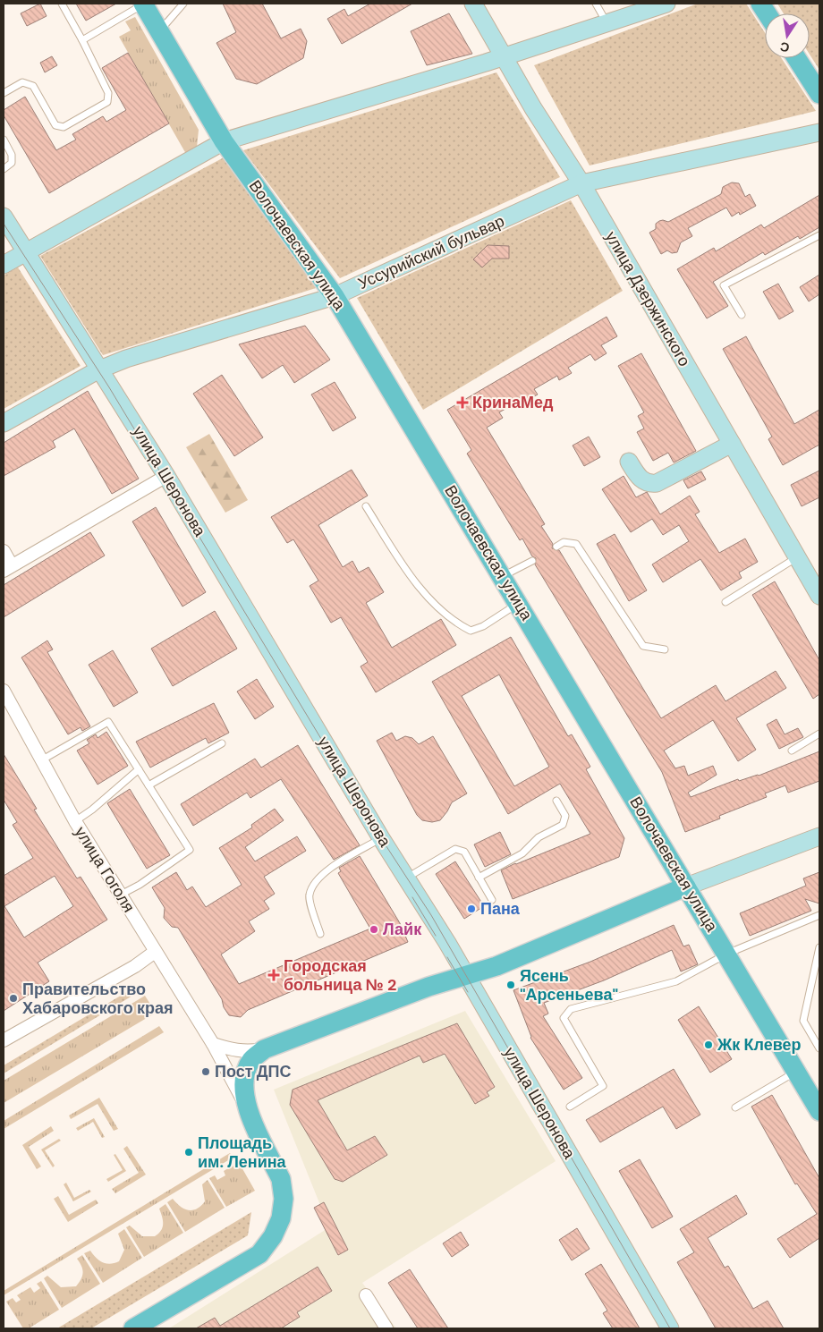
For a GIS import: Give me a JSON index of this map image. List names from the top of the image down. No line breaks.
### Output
{"streets":{"main road":["Волочаевская улица"],"street":["Уссурийский бульвар","улица Дзержинского","улица Шеронова","улица Гоголя"]},"crossings":[["Волочаевская улица","Уссурийский бульвар"],["Уссурийский бульвар","улица Дзержинского"],["Уссурийский бульвар","улица Шеронова"]],"places":{"health":["КринаМед","Городская больница № 2"],"other":["Пана","Лайк","Ясень \"Арсеньева\"","Правительство Хабаровского края","Жк Клевер","Пост ДПС","Площадь им. Ленина"]},"north":"bottom"}
